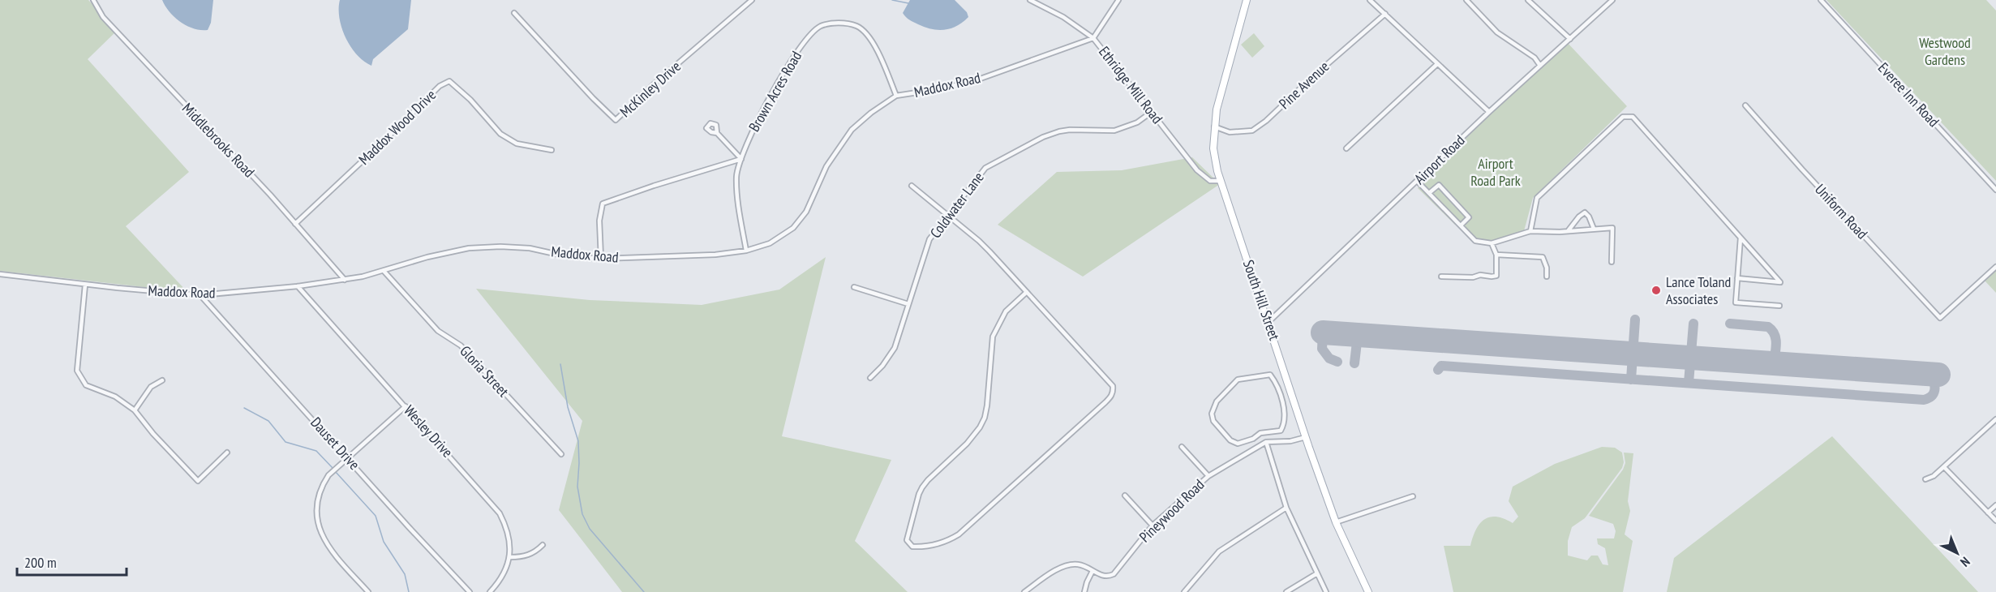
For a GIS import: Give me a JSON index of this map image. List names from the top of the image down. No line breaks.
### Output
{"streets":{"main road":["South Hill Street"],"street":["Maddox Road","Ethridge Mill Road","Pine Avenue","McKinley Drive","Brown Acres Road","Everee Inn Road","Maddox Wood Drive","Middlebrooks Road","Airport Road","Coldwater Lane","Uniform Road","Gloria Street","Wesley Drive","Dauset Drive","Pineywood Road"]},"crossings":[["Maddox Road","Ethridge Mill Road"],["Maddox Road","Brown Acres Road"],["Maddox Road","Middlebrooks Road"],["Maddox Road","Gloria Street"],["Maddox Road","Wesley Drive"],["Maddox Road","Dauset Drive"],["Ethridge Mill Road","Coldwater Lane"],["Ethridge Mill Road","South Hill Street"],["Pine Avenue","South Hill Street"],["Maddox Wood Drive","Middlebrooks Road"],["Airport Road","South Hill Street"],["South Hill Street","Pineywood Road"]],"parks":["Westwood Gardens","Airport Road Park"],"places":["Lance Toland Associates"],"scale_bar":"200 m","north":"bottom right"}
